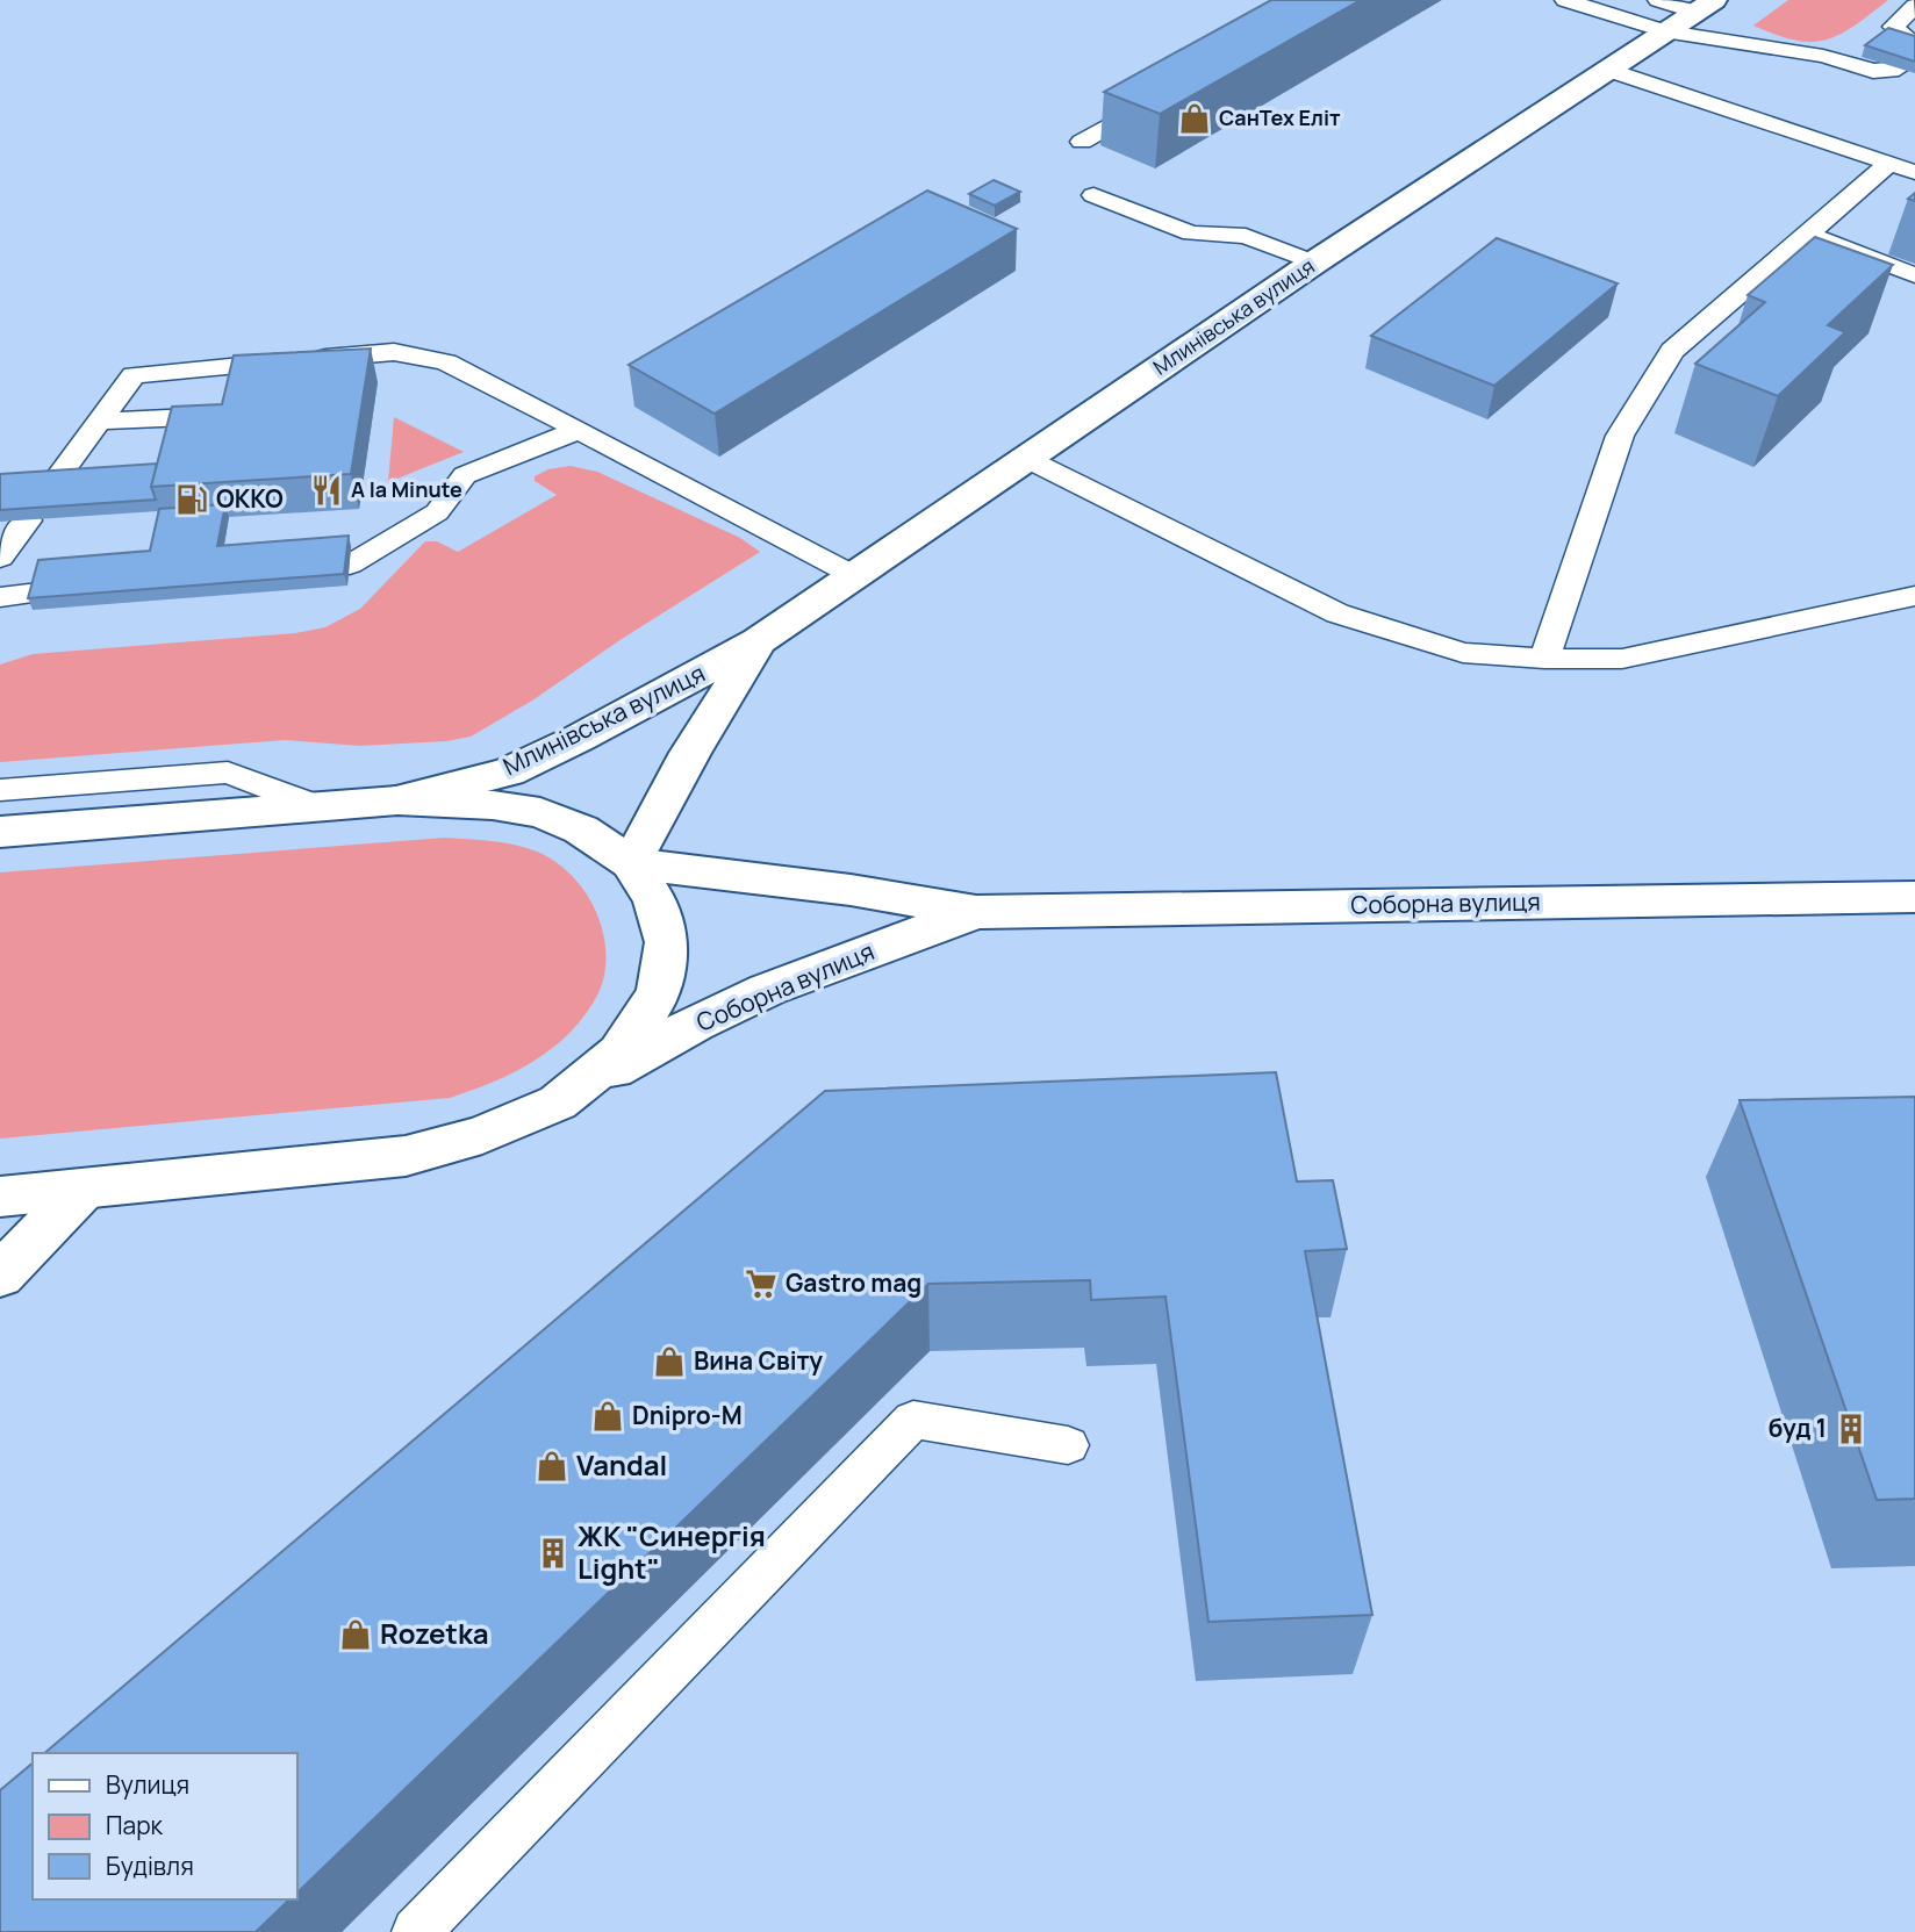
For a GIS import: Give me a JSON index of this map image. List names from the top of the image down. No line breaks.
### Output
{"streets":{"main road":["Млинівська вулиця","Соборна вулиця"]},"crossings":[["Млинівська вулиця","Соборна вулиця"]],"places":{"shop":["СанТех Еліт","Вина Світу","Dnipro-M","Vandal","Rozetka"],"restaurant":["A la Minute"],"fuel station":["ОККО"],"supermarket":["Gastro mag"],"building":["буд 1","ЖК \"Синергія Light\""]},"legend":["Вулиця","Парк","Будівля"]}
